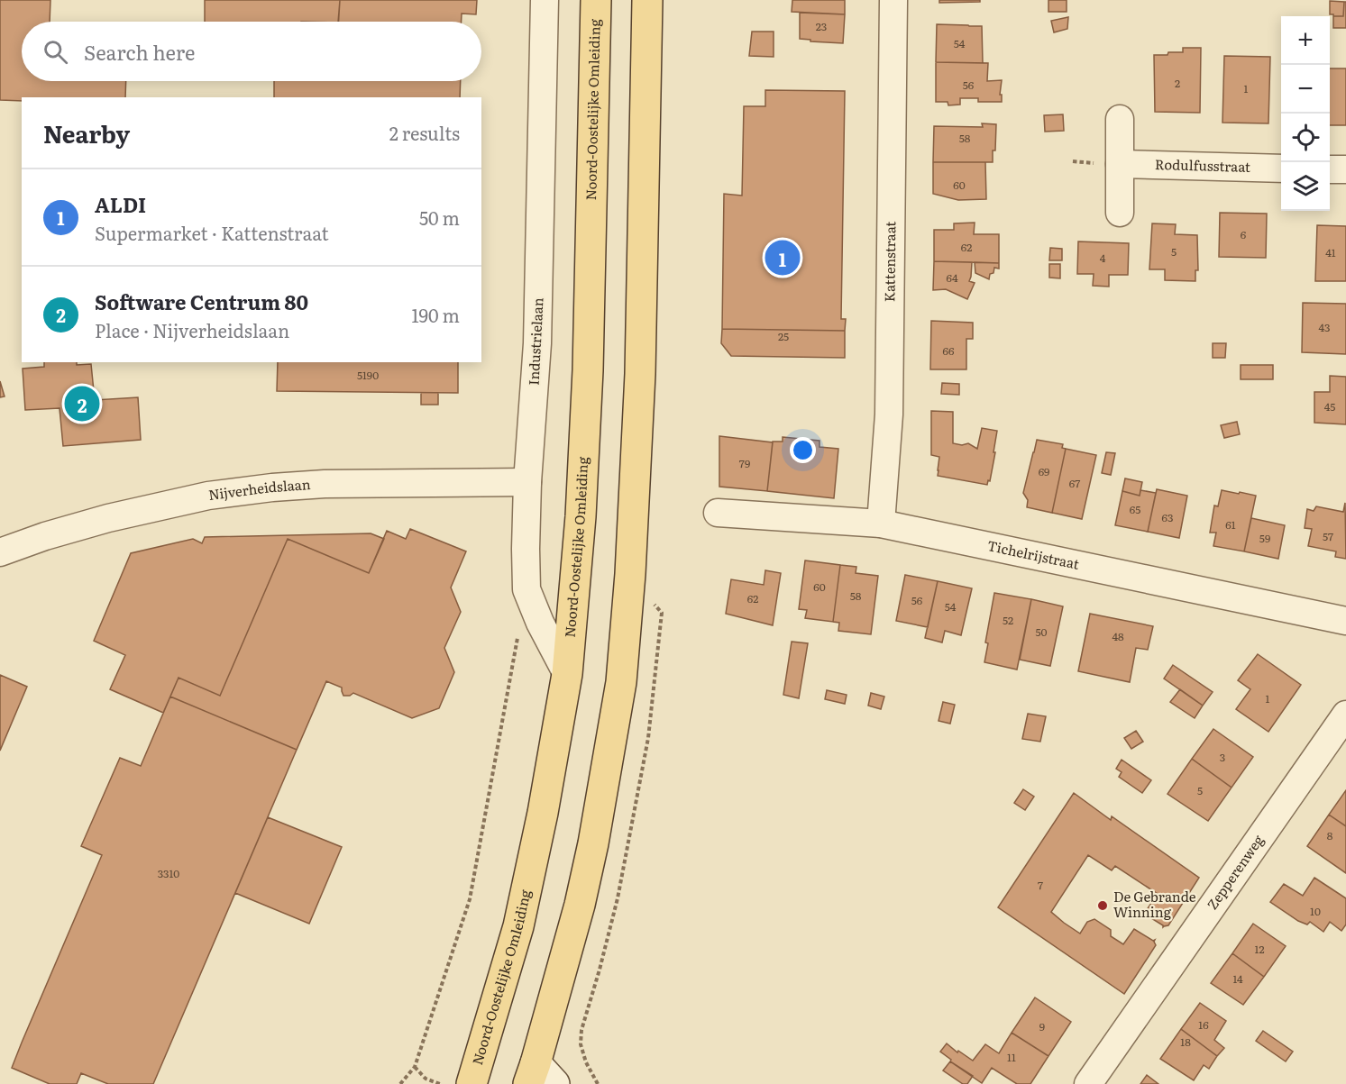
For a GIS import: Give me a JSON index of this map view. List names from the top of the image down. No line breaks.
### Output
{"streets":{"main road":["Noord-Oostelijke Omleiding"],"street":["Rodulfusstraat","Kattenstraat","Industrielaan","Nijverheidslaan","Tichelrijstraat","Zepperenweg"]},"crossings":[["Noord-Oostelijke Omleiding","Industrielaan"],["Kattenstraat","Tichelrijstraat"],["Industrielaan","Nijverheidslaan"]],"places":["De Gebrande Winning"],"house_numbers":["23","54","2","56","1","58","60","6","62","5","41","4","64","43","25","66","5190","45","79","69","67","65","63","61","57","59","60","58","62","56","54","52","50","48","1","3","5","8","3310","7","10","12","14","16","9","18","11"],"page":{"map_buttons":["+","−"],"search":"Search here","heading":["Nearby","2 results"],"list":[{"mark":"1","name":"ALDI","note":"Supermarket · Kattenstraat","value":"50 m"},{"mark":"2","name":"Software Centrum 80","note":"Place · Nijverheidslaan","value":"190 m"}],"pins":["1","2"]}}
